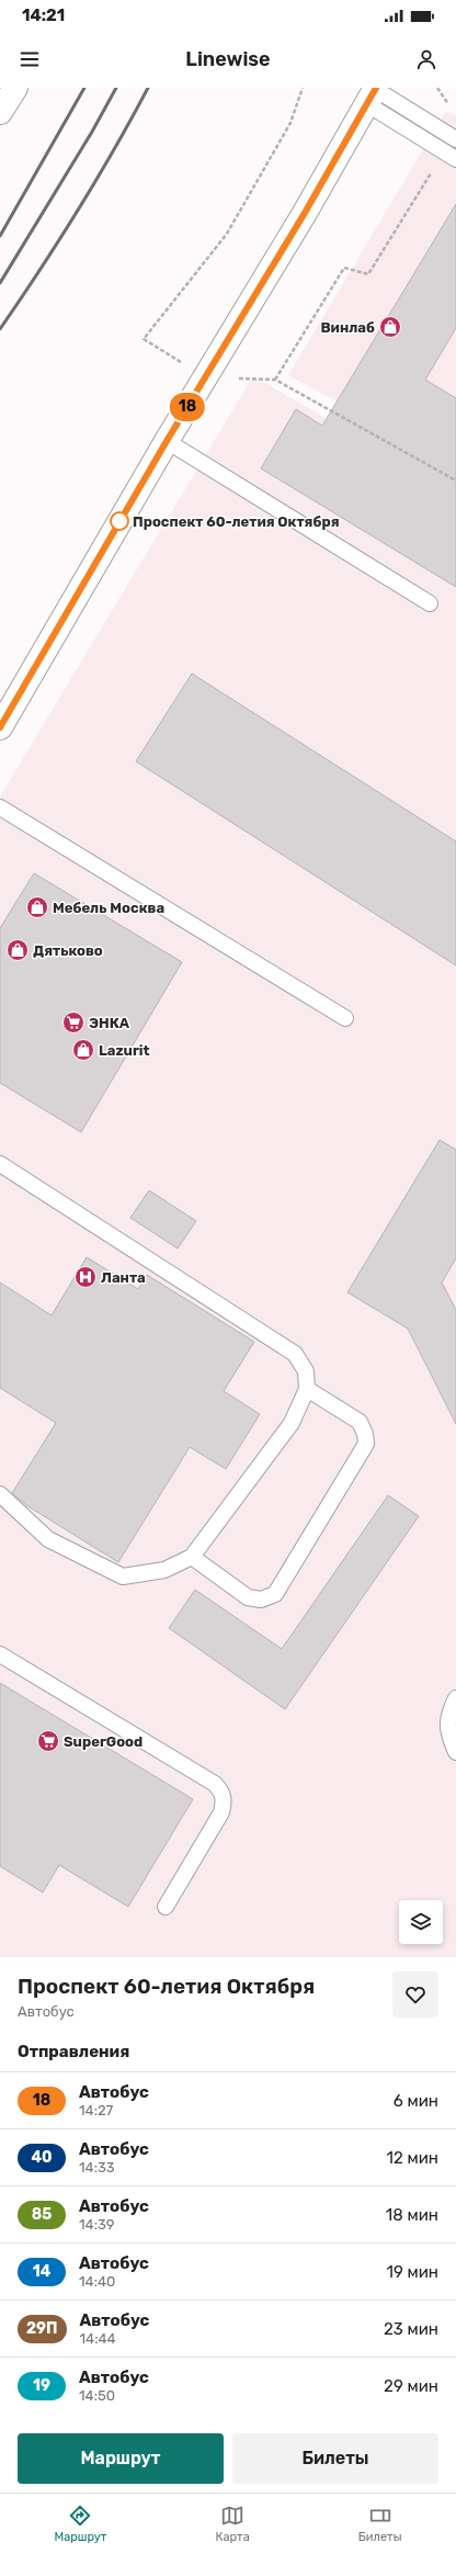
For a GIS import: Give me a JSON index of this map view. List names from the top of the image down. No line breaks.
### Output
{"places":{"shop":["Винлаб","Мебель Москва","Дятьково","Lazurit"],"other":["Проспект 60-летия Октября"],"supermarket":["ЭНКА","SuperGood"],"hospital":["Ланта"]},"lines":["bus line 18"],"page":{"status":"14:21","header":"Linewise","on_map":"18","heading":[["Проспект 60-летия Октября","Автобус"],"Отправления"],"list":[{"mark":"18","name":"Автобус","note":"14:27","value":"6 мин"},{"mark":"40","name":"Автобус","note":"14:33","value":"12 мин"},{"mark":"85","name":"Автобус","note":"14:39","value":"18 мин"},{"mark":"14","name":"Автобус","note":"14:40","value":"19 мин"},{"mark":"29П","name":"Автобус","note":"14:44","value":"23 мин"},{"mark":"19","name":"Автобус","note":"14:50","value":"29 мин"}],"buttons":["Маршрут","Билеты"],"tabs":["Маршрут","Карта","Билеты"]}}
